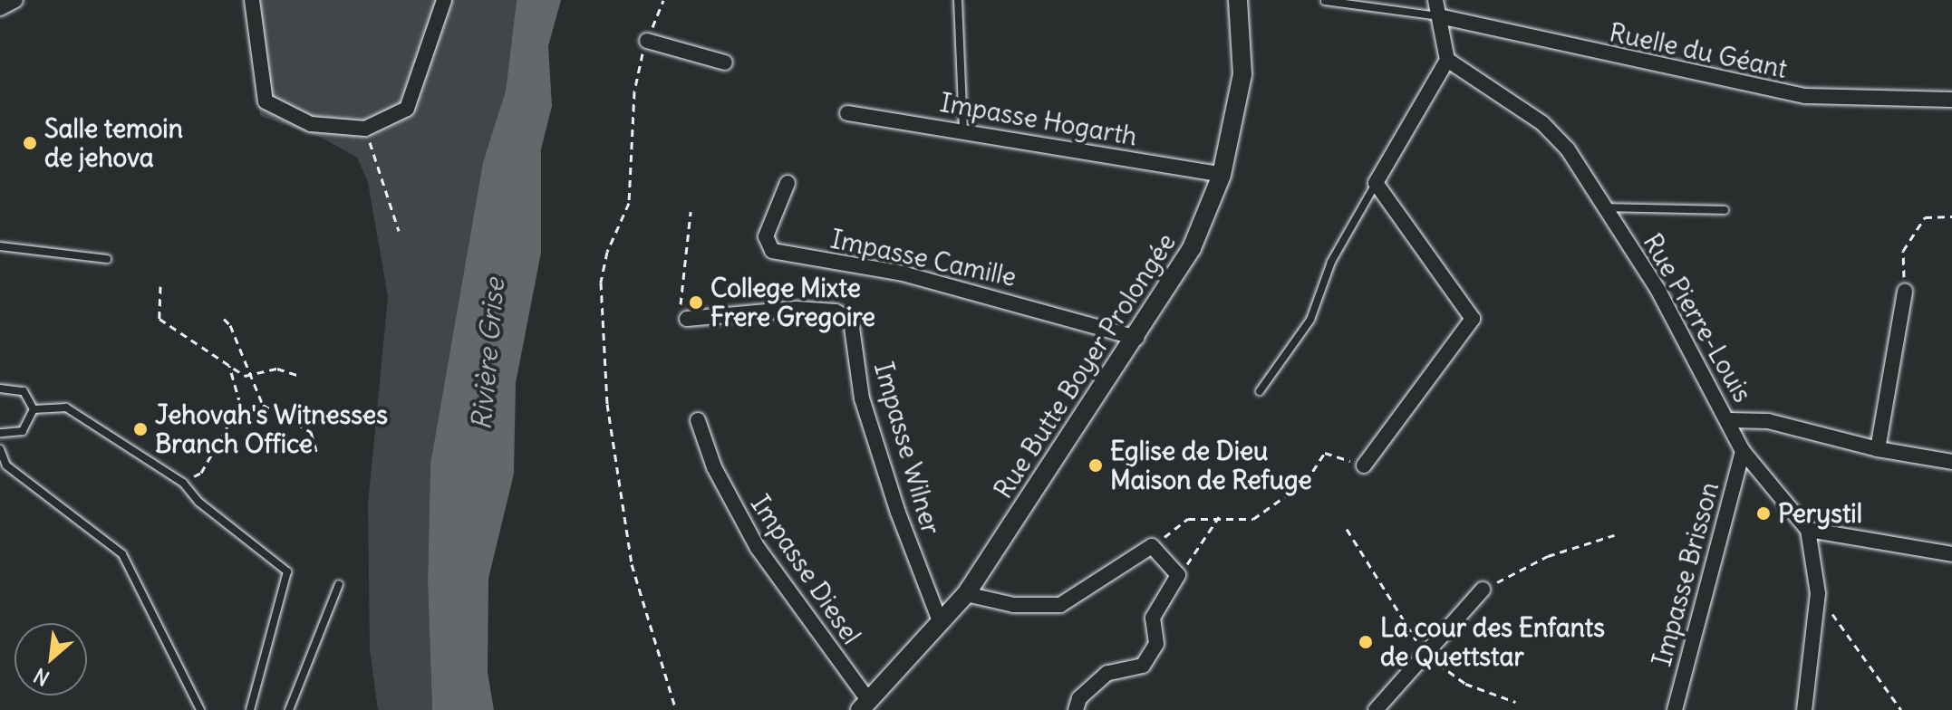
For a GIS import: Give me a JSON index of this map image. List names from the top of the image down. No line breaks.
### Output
{"streets":{"street":["Ruelle du Géant","Impasse Hogarth","Impasse Camille","Rue Pierre-Louis","Rue Butte Boyer Prolongée","Impasse Wilner","Impasse Diesel","Impasse Brisson"]},"crossings":[["Impasse Hogarth","Rue Butte Boyer Prolongée"],["Impasse Camille","Rue Butte Boyer Prolongée"],["Rue Pierre-Louis","Impasse Brisson"],["Rue Butte Boyer Prolongée","Impasse Wilner"],["Rue Butte Boyer Prolongée","Impasse Diesel"]],"water":["Rivière Grise"],"places":["Salle temoin de jehova","College Mixte Frere Gregoire","Jehovah's Witnesses Branch Office","Eglise de Dieu Maison de Refuge","Perystil","La cour des Enfants de Quettstar"],"north":"bottom left"}
